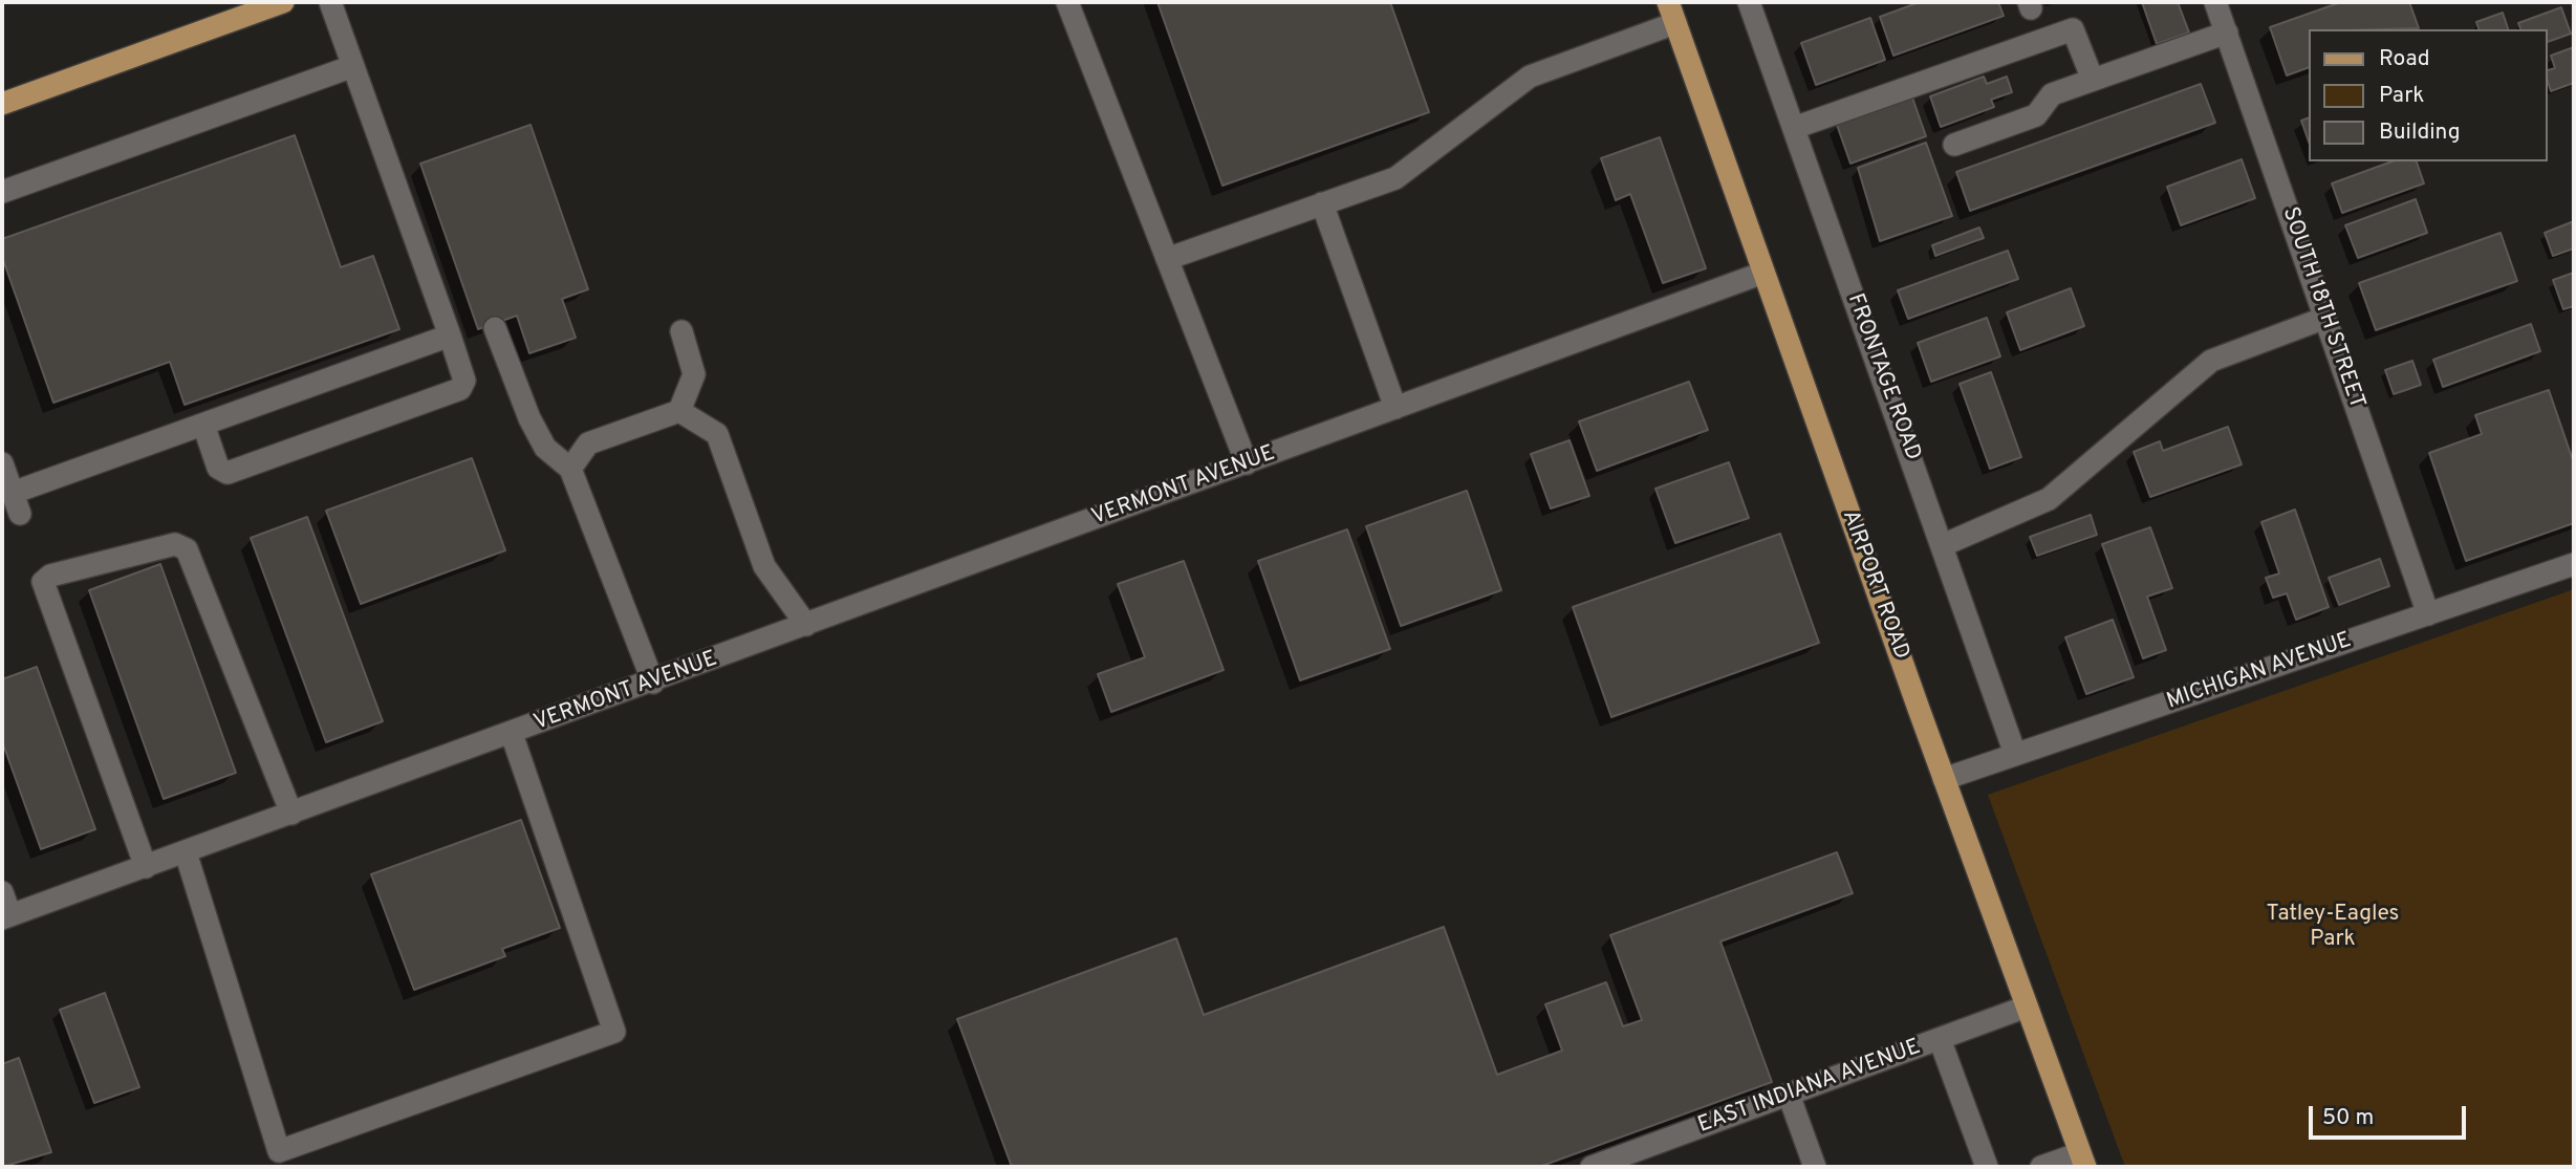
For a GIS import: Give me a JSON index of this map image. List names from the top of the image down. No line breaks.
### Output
{"streets":{"main road":["AIRPORT ROAD"],"street":["SOUTH 18TH STREET","FRONTAGE ROAD","VERMONT AVENUE","MICHIGAN AVENUE","EAST INDIANA AVENUE"]},"crossings":[["SOUTH 18TH STREET","MICHIGAN AVENUE"],["FRONTAGE ROAD","MICHIGAN AVENUE"],["VERMONT AVENUE","AIRPORT ROAD"],["AIRPORT ROAD","MICHIGAN AVENUE"],["AIRPORT ROAD","EAST INDIANA AVENUE"]],"parks":["Tatley-Eagles Park"],"legend":["Road","Park","Building"],"scale_bar":"50 m"}
